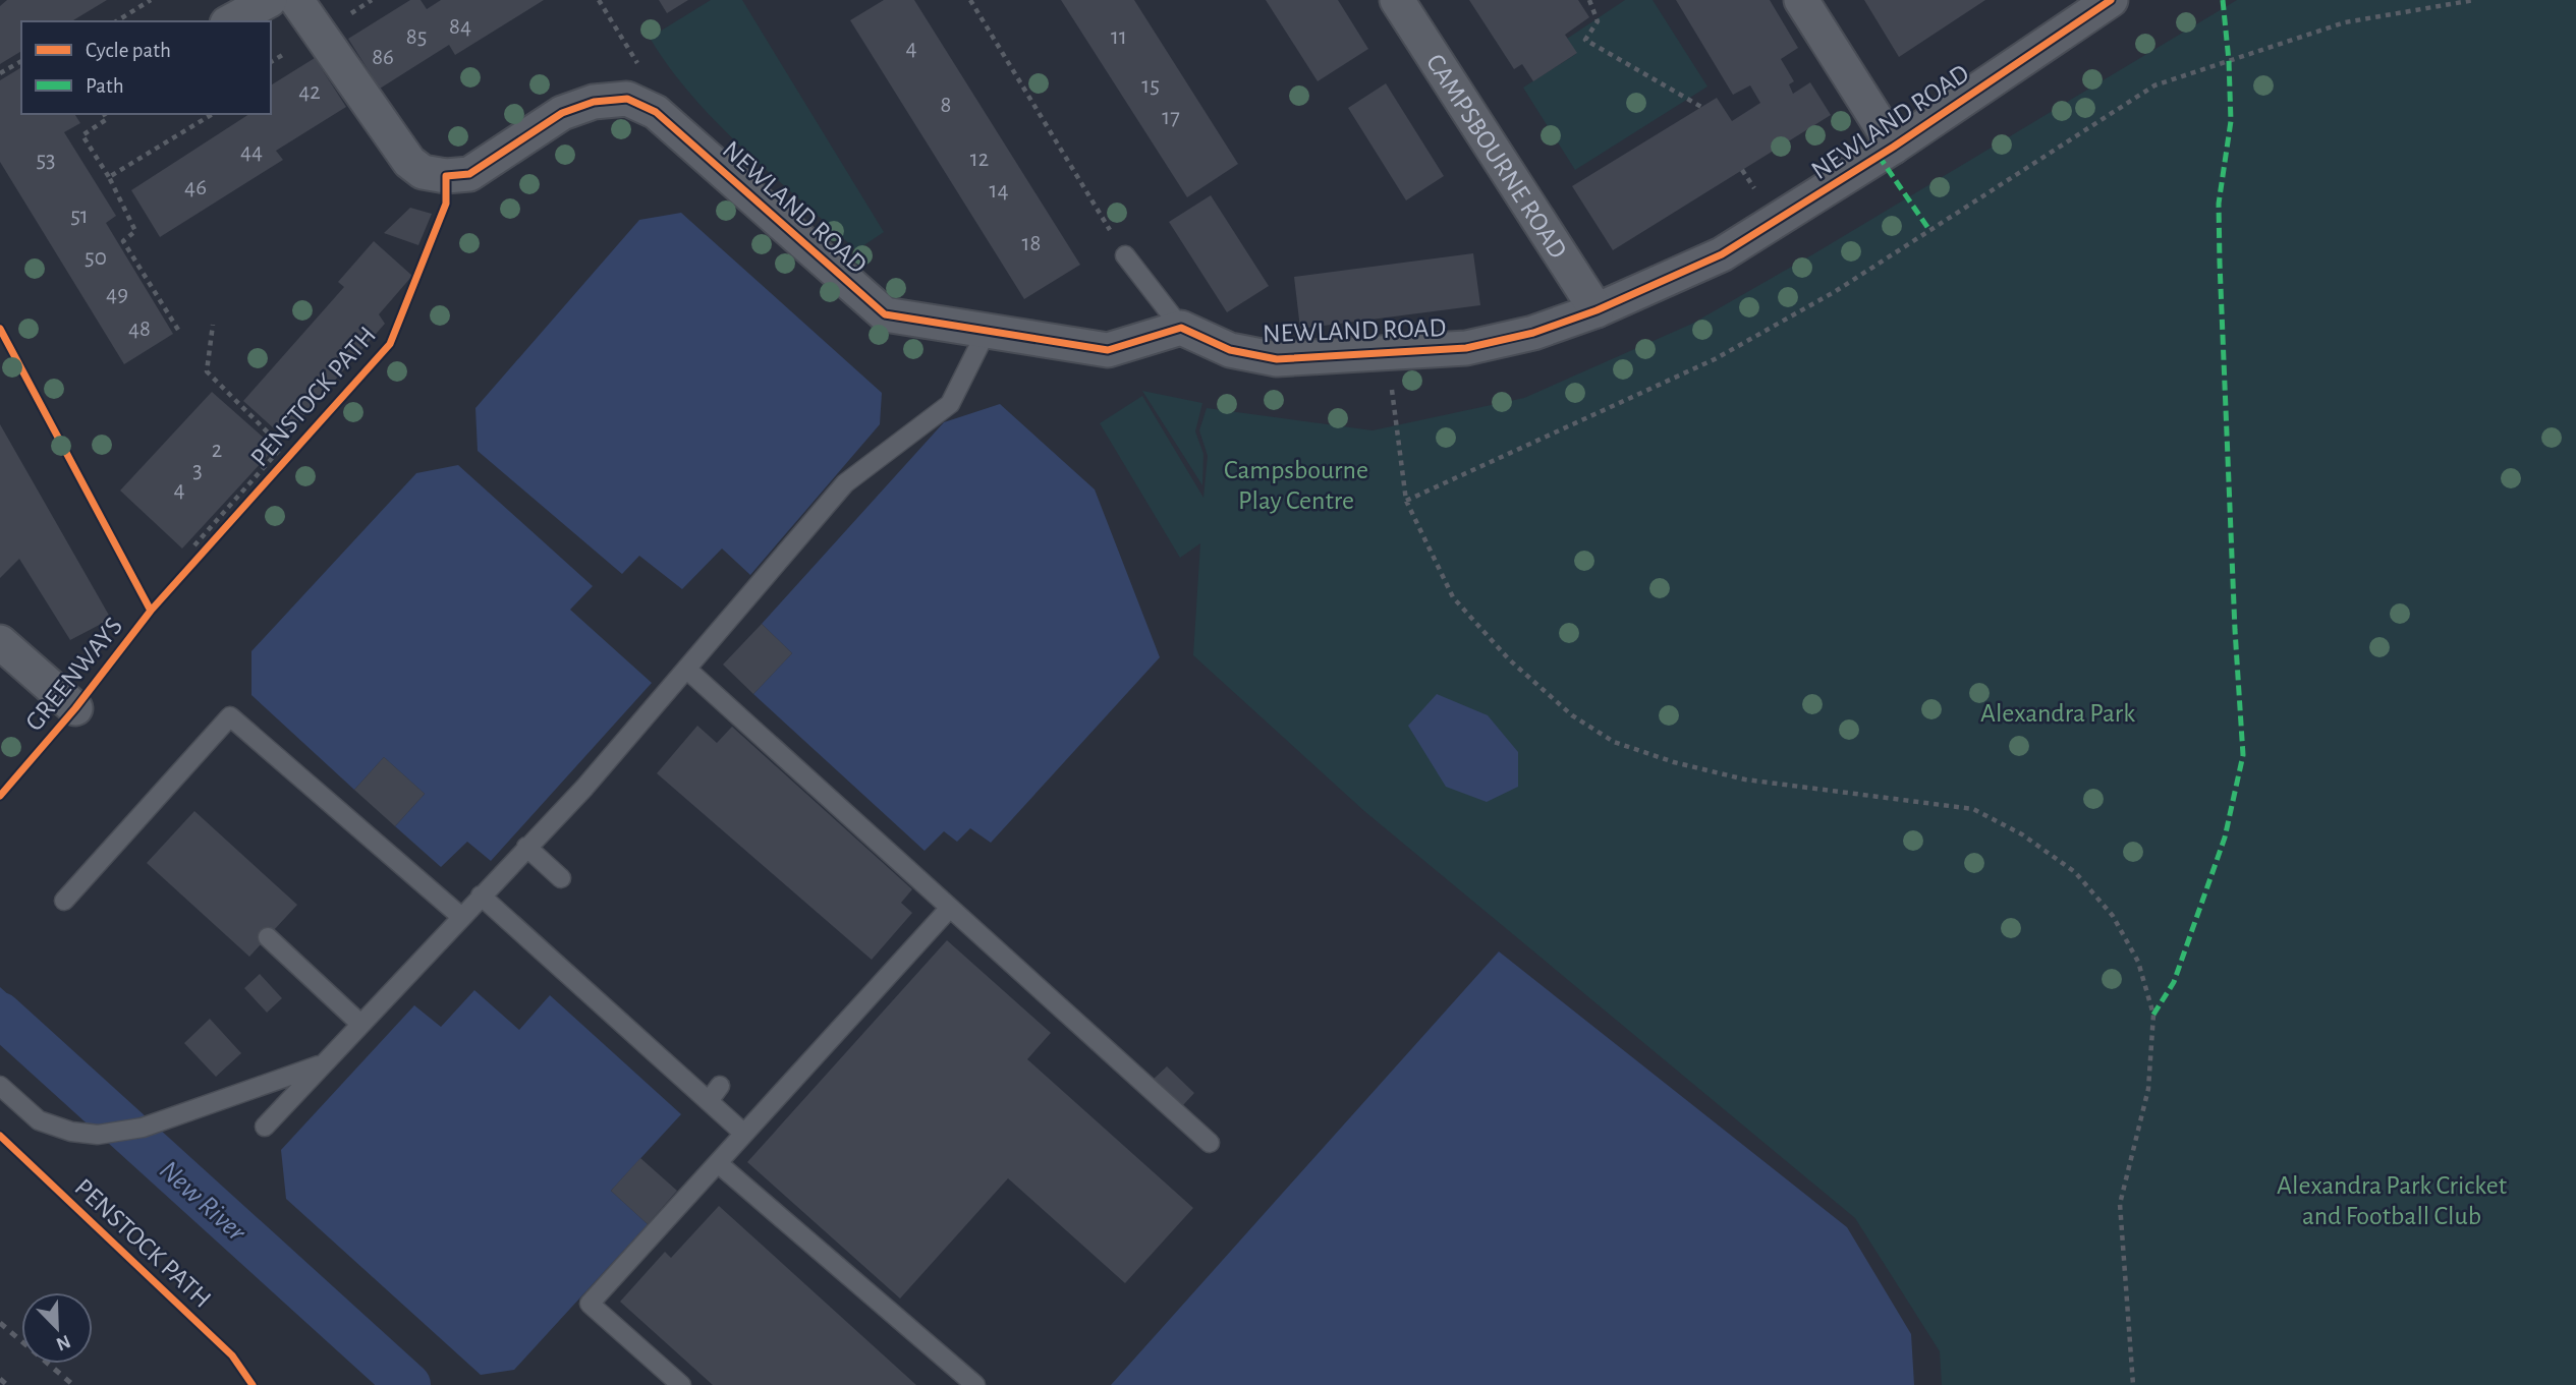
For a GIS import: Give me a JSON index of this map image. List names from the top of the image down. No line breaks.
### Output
{"streets":{"street":["NEWLAND ROAD","CAMPSBOURNE ROAD"],"cycle path":["PENSTOCK PATH"]},"crossings":[["NEWLAND ROAD","CAMPSBOURNE ROAD"]],"water":["New River"],"parks":["Campsbourne Play Centre","Alexandra Park","Alexandra Park Cricket and Football Club"],"house_numbers":["84","85","11","4","86","15","42","8","17","44","12","53","46","14","51","18","50","49","48","2","3","4"],"legend":["Cycle path","Path"],"north":"bottom right"}
